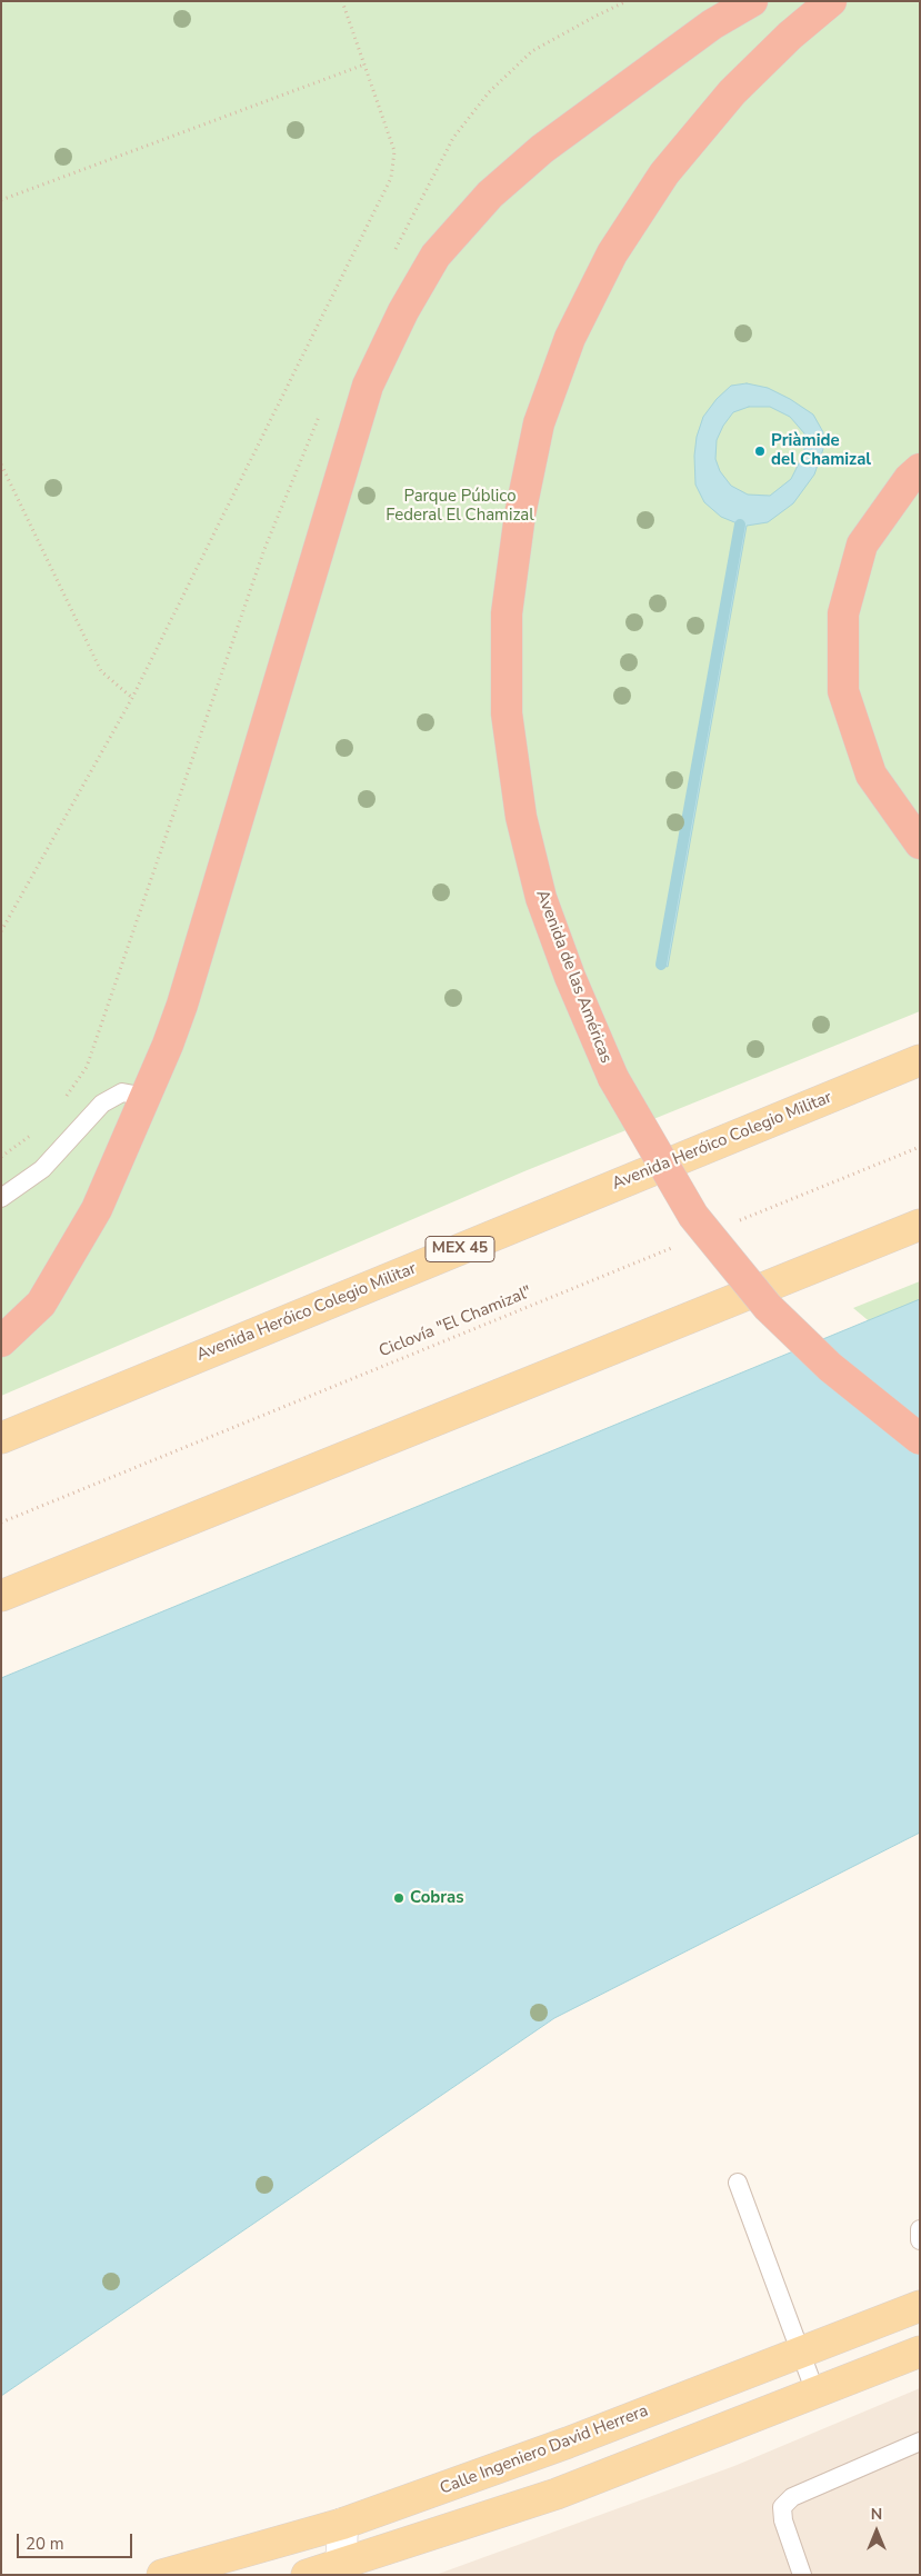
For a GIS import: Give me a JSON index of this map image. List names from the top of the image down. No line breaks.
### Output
{"streets":{"highway":["Avenida de las Américas"],"main road":["Avenida Heróico Colegio Militar","MEX 45","Calle Ingeniero David Herrera"],"path":["Ciclovía \"El Chamizal\""]},"parks":["Parque Público Federal El Chamizal"],"places":["Priàmide del Chamizal","Cobras"],"scale_bar":"20 m","north":"top"}
